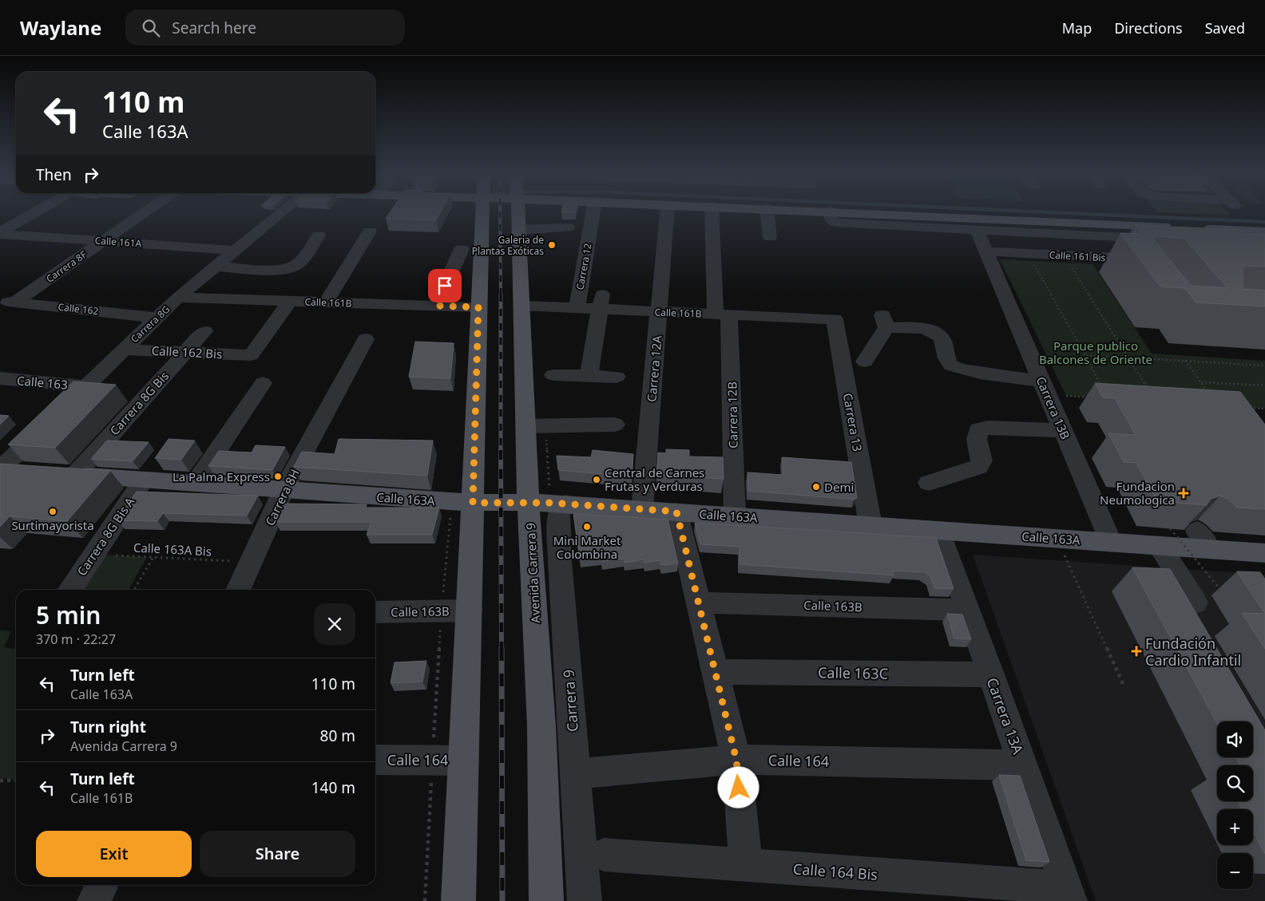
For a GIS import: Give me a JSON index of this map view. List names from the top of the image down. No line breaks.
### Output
{"streets":{"main road":["Calle 163A","Avenida Carrera 9"],"street":["Calle 161A","Calle 161 Bis","Carrera 8F","Carrera 12","Calle 161B","Calle 162","Carrera 8G","Calle 162 Bis","Carrera 12A","Calle 163","Carrera 8G Bis","Carrera 13B","Carrera 12B","Carrera 13","Carrera 8H","Carrera 8G Bis A","Calle 163B","Calle 163C","Carrera 9","Carrera 13A","Calle 164","Calle 164 Bis"],"path":["Calle 163A Bis"]},"crossings":[["Calle 161A","Carrera 8F"],["Calle 161A","Carrera 8G"],["Calle 161 Bis","Carrera 13B"],["Carrera 8F","Calle 162"],["Carrera 12","Calle 161B"],["Calle 161B","Carrera 8G"],["Calle 161B","Calle 162 Bis"],["Calle 161B","Carrera 12A"],["Calle 161B","Carrera 12B"],["Calle 161B","Carrera 13"],["Calle 161B","Avenida Carrera 9"],["Calle 162","Carrera 8G"],["Carrera 8G","Calle 162 Bis"],["Carrera 8G","Calle 163"],["Calle 162 Bis","Carrera 8G Bis"],["Carrera 12A","Calle 163A"],["Carrera 8G Bis","Calle 163A"],["Carrera 13B","Calle 163A"],["Carrera 12B","Calle 163A"],["Carrera 13","Calle 163A"],["Carrera 8H","Calle 163A"],["Carrera 8H","Calle 163A Bis"],["Calle 163A","Carrera 8G Bis A"],["Calle 163A","Avenida Carrera 9"],["Calle 163A","Carrera 9"],["Calle 163A","Carrera 13A"],["Carrera 8G Bis A","Calle 163A Bis"],["Calle 163B","Carrera 13A"],["Calle 163C","Carrera 13A"],["Carrera 9","Calle 164"],["Carrera 13A","Calle 164"],["Carrera 13A","Calle 164 Bis"]],"parks":["Parque publico Balcones de Oriente"],"places":{"other":["Galeria de Plantas Exóticas","La Palma Express","Central de Carnes Frutas y Verduras","Demi","Surtimayorista","Mini Market Colombina"],"health":["Fundacion Neumologica","Fundación Cardio Infantil"]},"page":{"header":"Waylane","search":"Search here","nav":["Map","Directions","Saved"],"turn":["110 m","Calle 163A"],"then":"Then","heading":["5 min","370 m · 22:27"],"list":[{"name":"Turn left","note":"Calle 163A","value":"110 m"},{"name":"Turn right","note":"Avenida Carrera 9","value":"80 m"},{"name":"Turn left","note":"Calle 161B","value":"140 m"}],"map_buttons":["+","−"],"buttons":["Exit","Share"]}}
